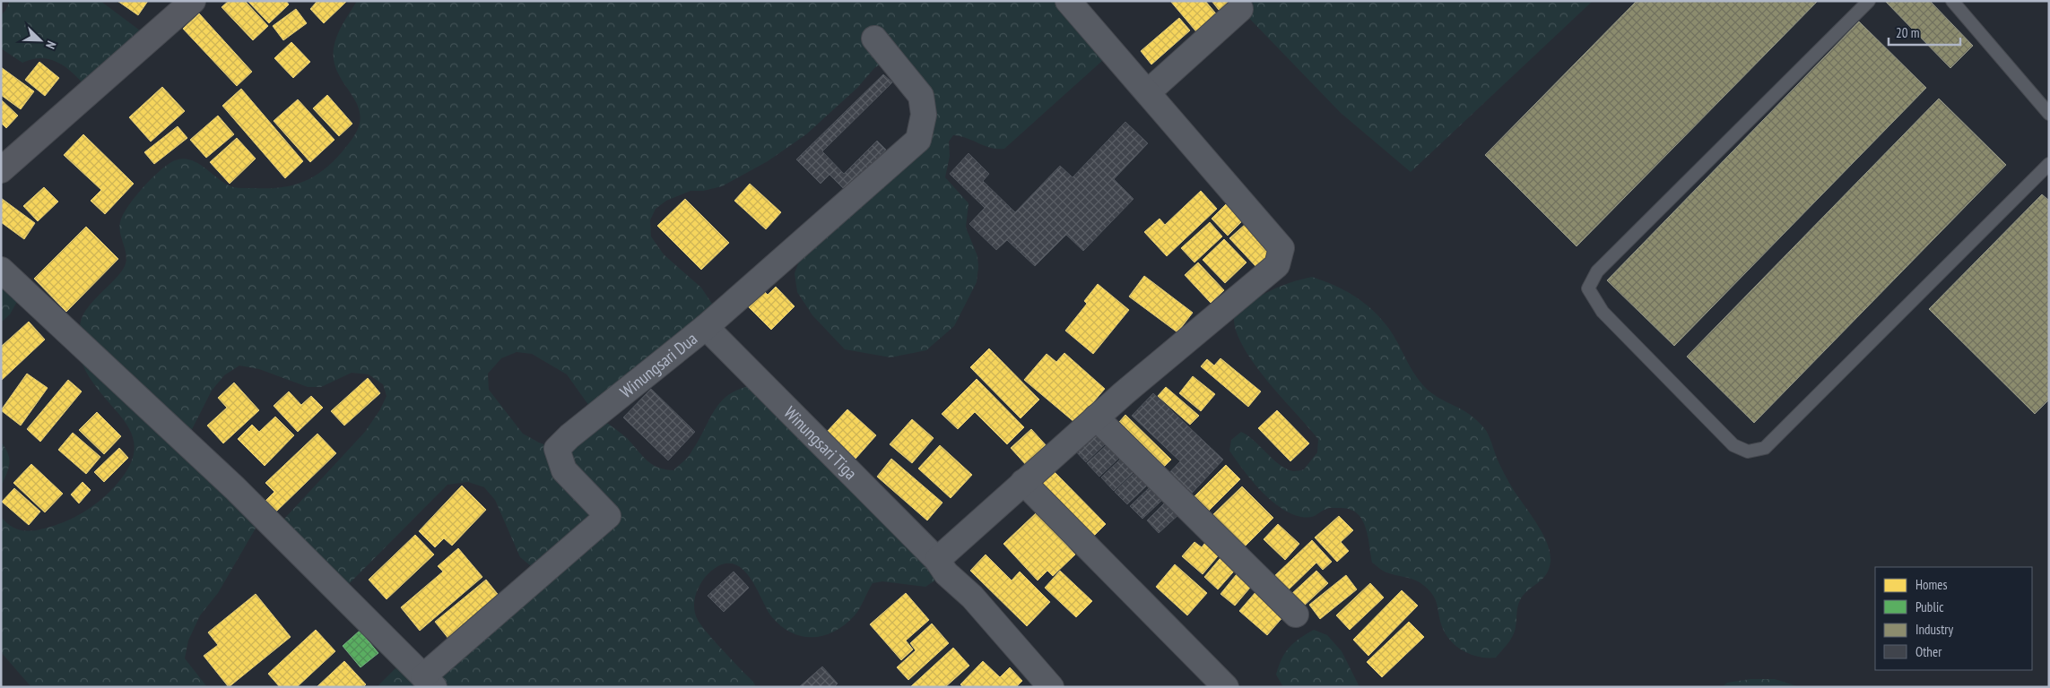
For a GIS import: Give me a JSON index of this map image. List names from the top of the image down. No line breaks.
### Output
{"streets":{"street":["Winungsari Dua","Winungsari Tiga"]},"crossings":[["Winungsari Dua","Winungsari Tiga"]],"legend":["Homes","Public","Industry","Other"],"scale_bar":"20 m","north":"bottom right"}
